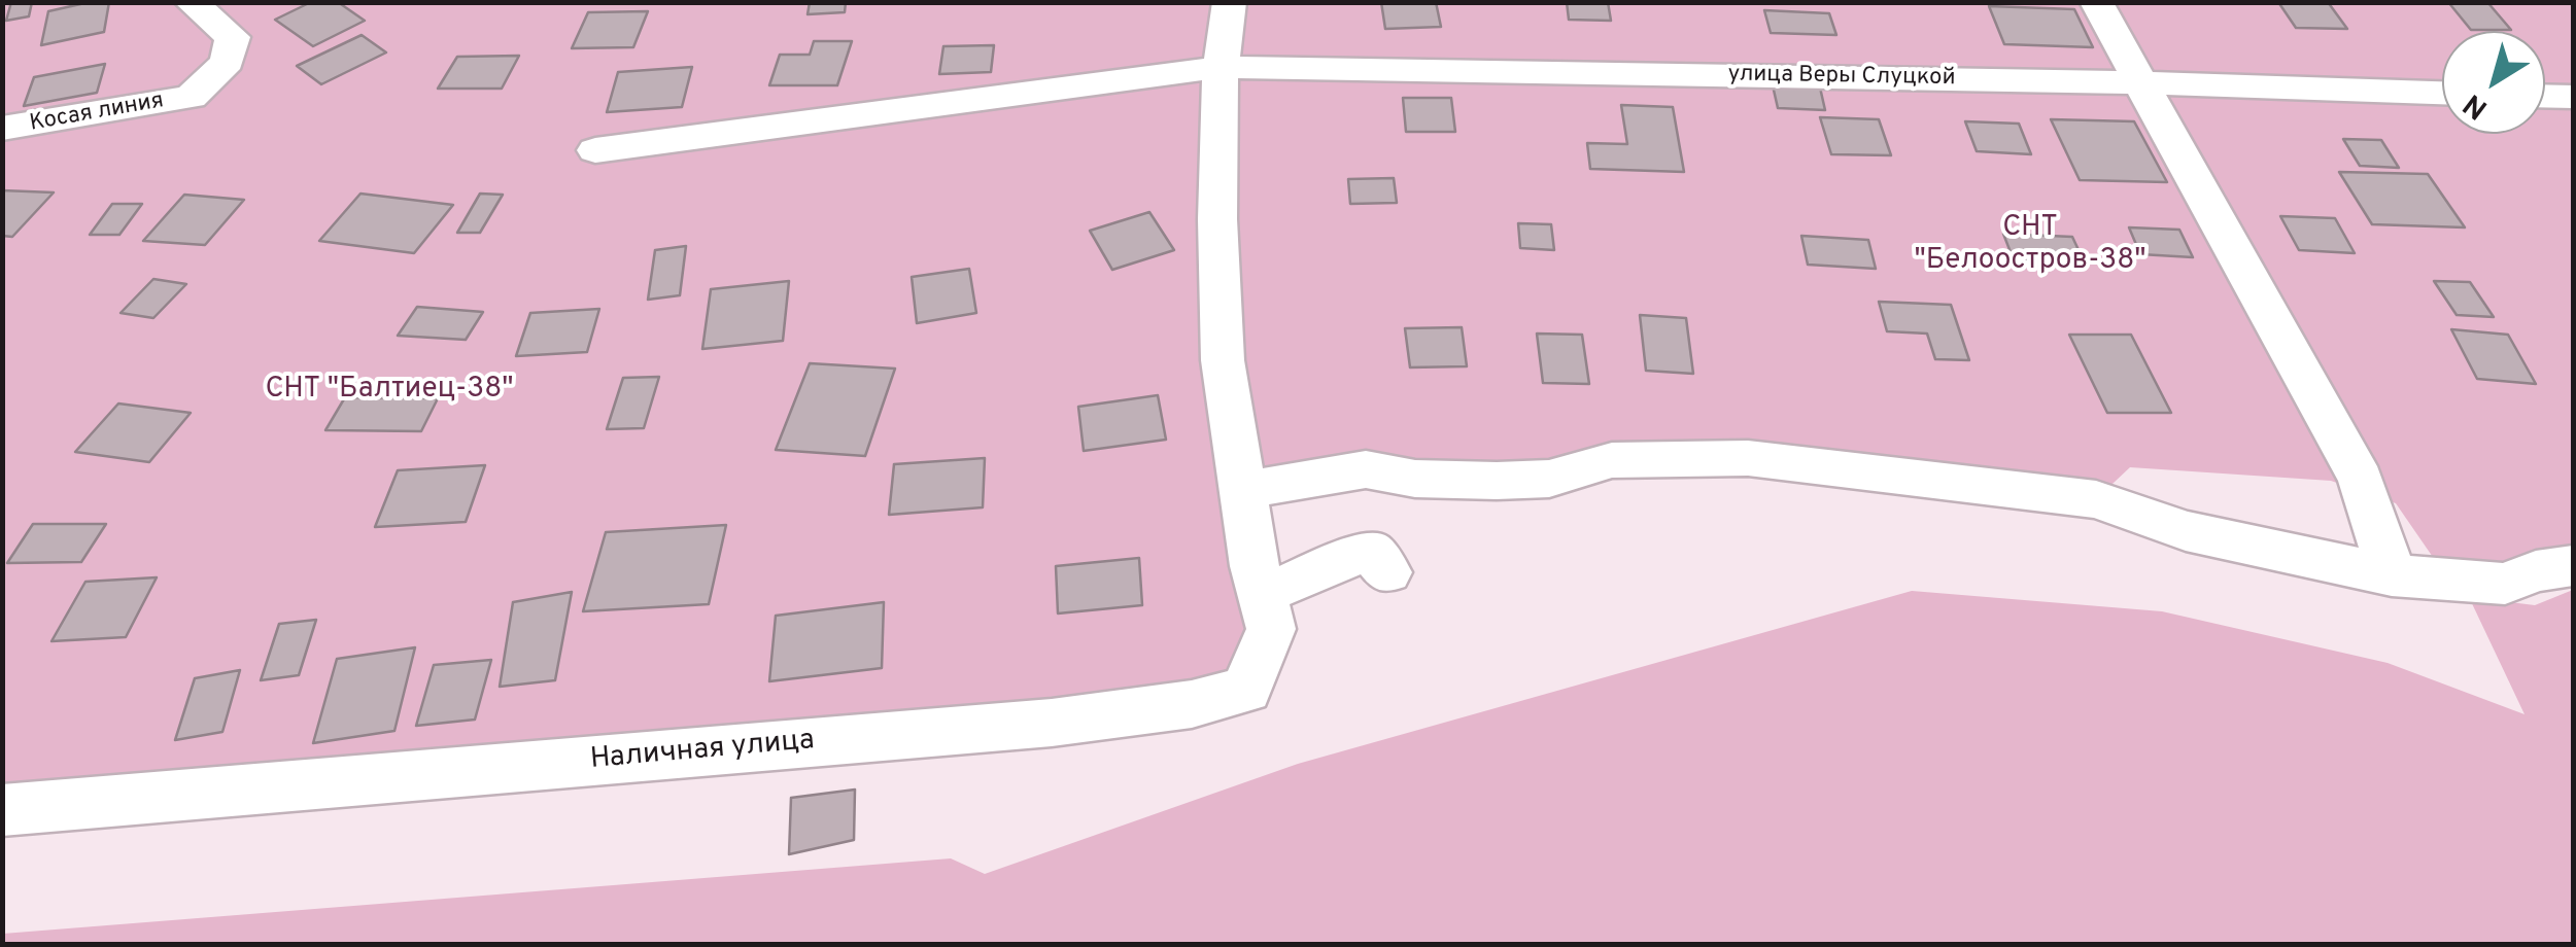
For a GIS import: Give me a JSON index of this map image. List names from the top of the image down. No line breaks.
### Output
{"streets":{"street":["улица Веры Слуцкой","Косая линия","Наличная улица"]},"parks":["СНТ \"Белоостров-38\"","СНТ \"Балтиец-38\""],"north":"bottom left"}
